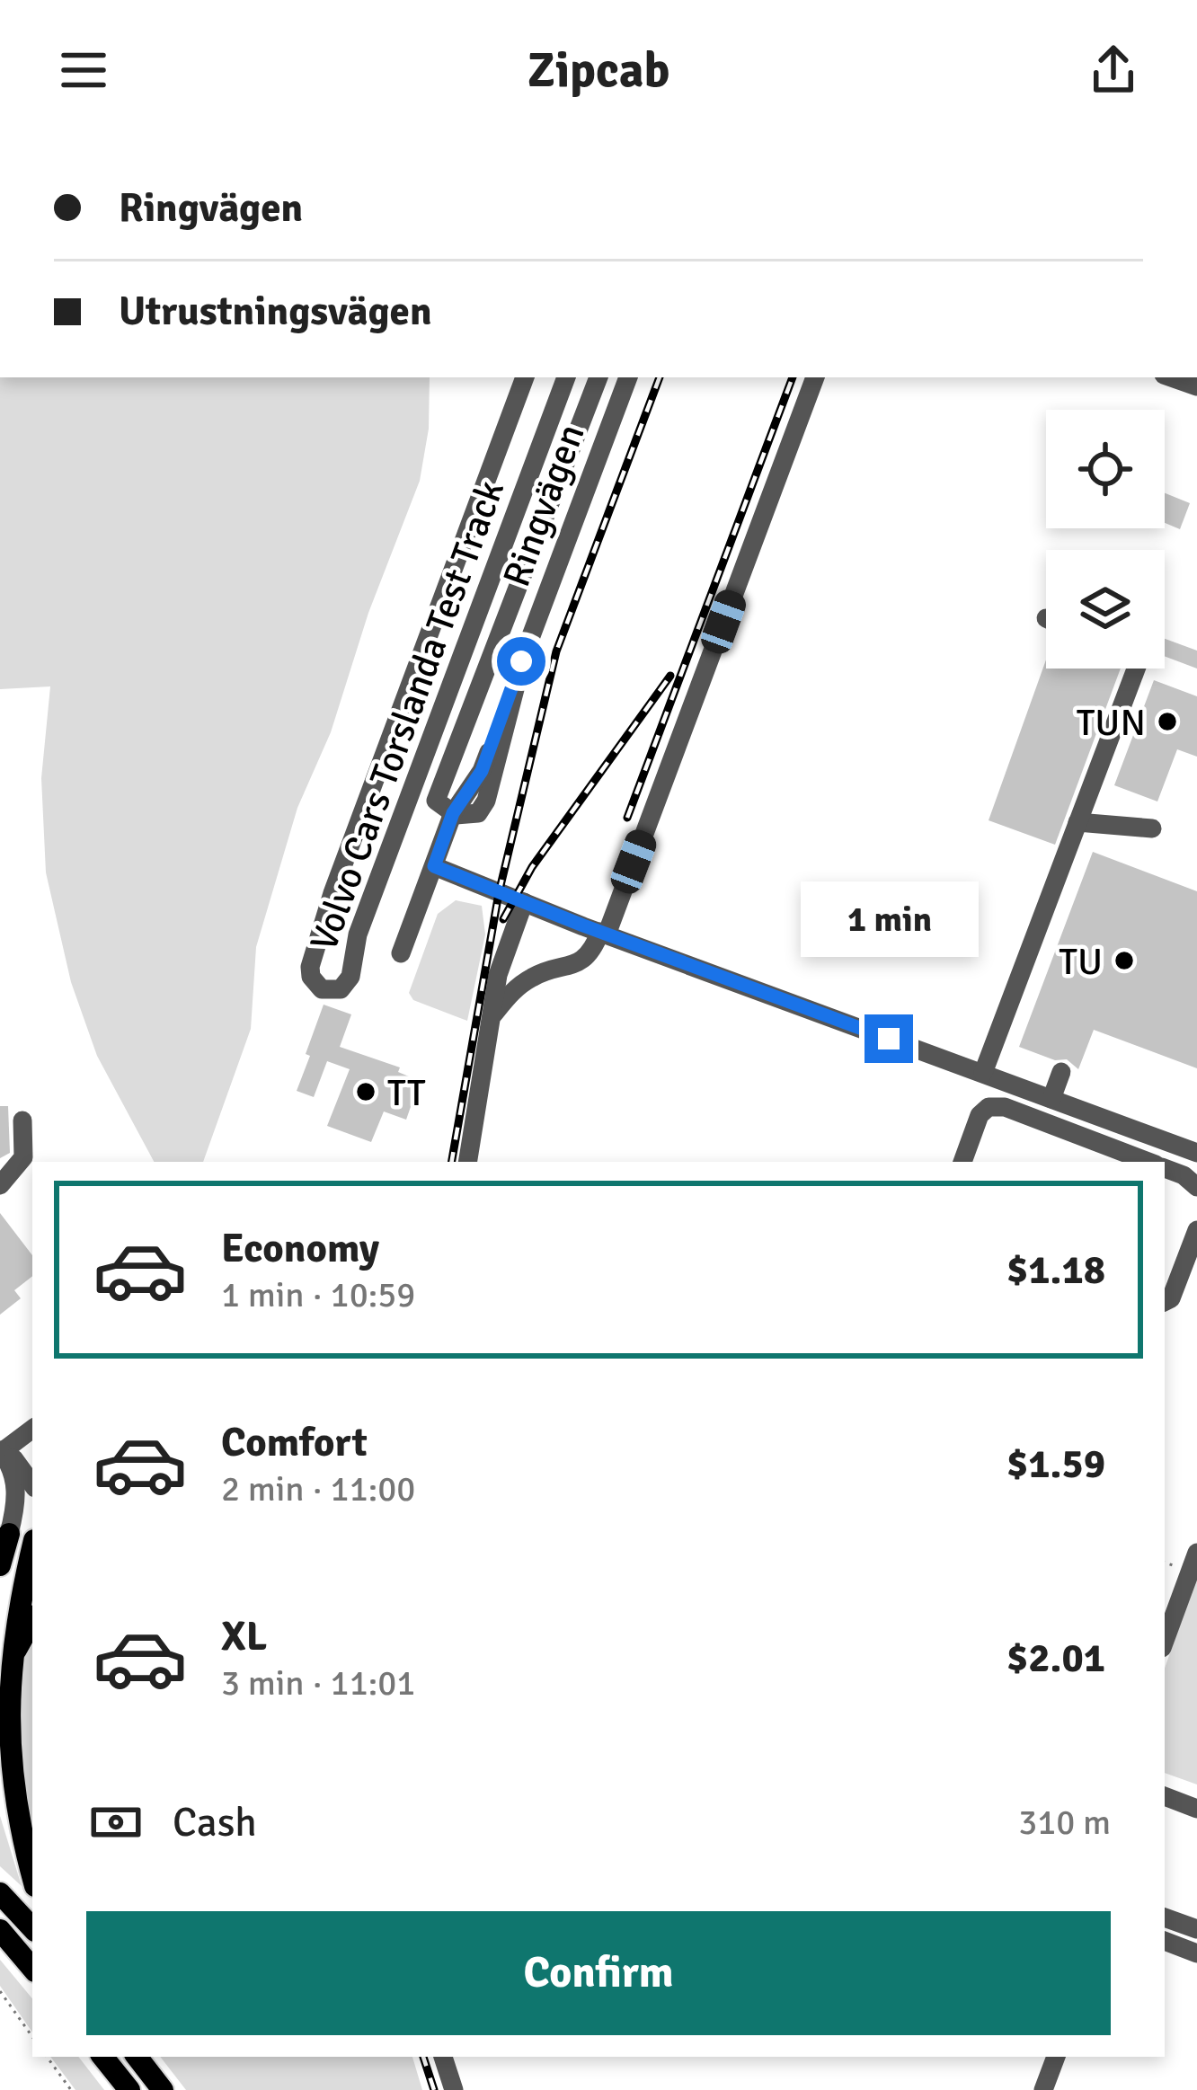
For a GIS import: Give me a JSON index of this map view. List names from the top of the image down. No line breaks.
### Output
{"streets":{"street":["Ringvägen","Volvo Cars Torslanda Test Track"]},"places":["TUN","TU","TT"],"page":{"header":"Zipcab","banner":["Ringvägen","Utrustningsvägen"],"bubble":"1 min","list":[{"name":"Economy","note":"1 min · 10:59","value":"$1.18"},{"name":"Comfort","note":"2 min · 11:00","value":"$1.59"},{"name":"XL","note":"3 min · 11:01","value":"$2.01"}],"pay":["Cash","310 m"],"buttons":"Confirm"}}
